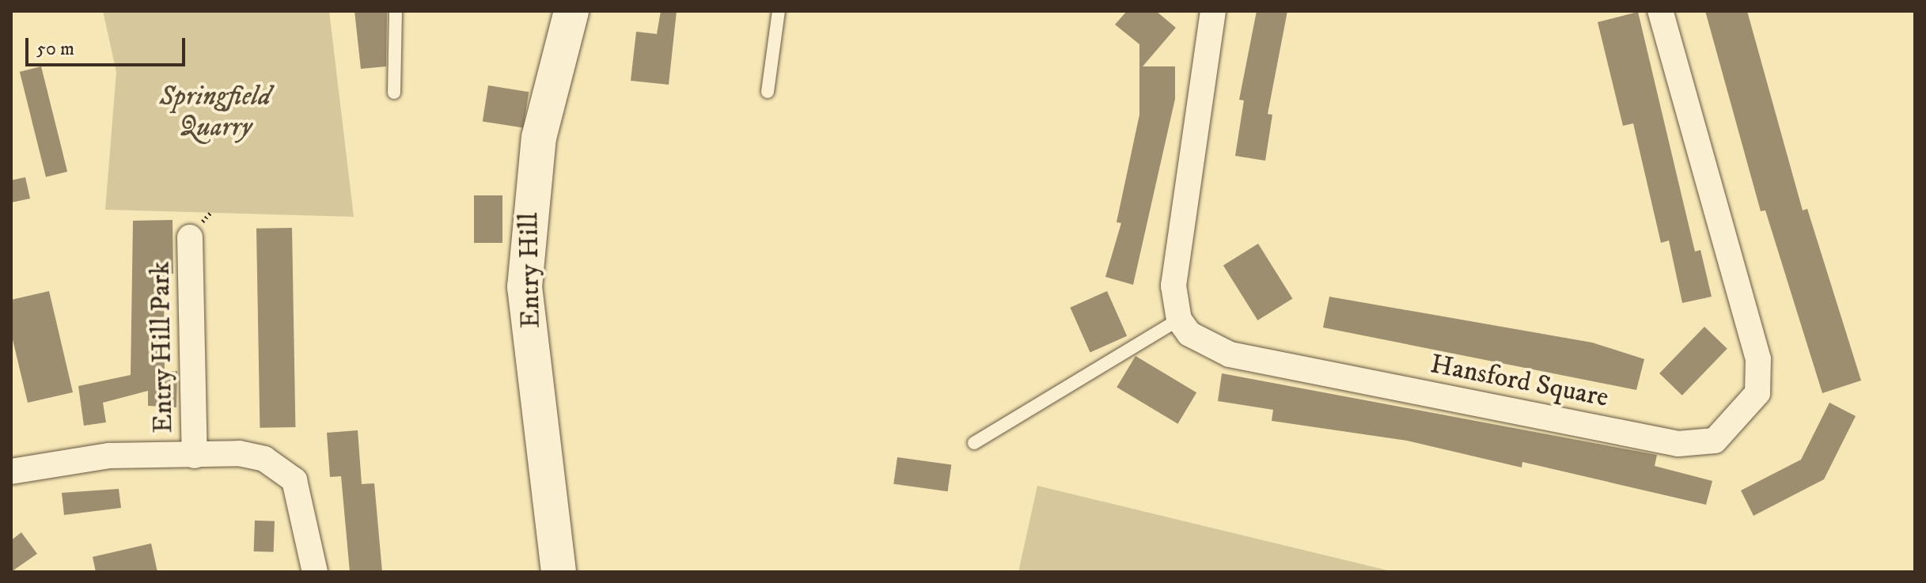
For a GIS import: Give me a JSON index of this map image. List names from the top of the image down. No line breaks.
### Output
{"streets":{"street":["Entry Hill","Entry Hill Park","Hansford Square"]},"parks":["Springfield Quarry"],"scale_bar":"50 m"}
